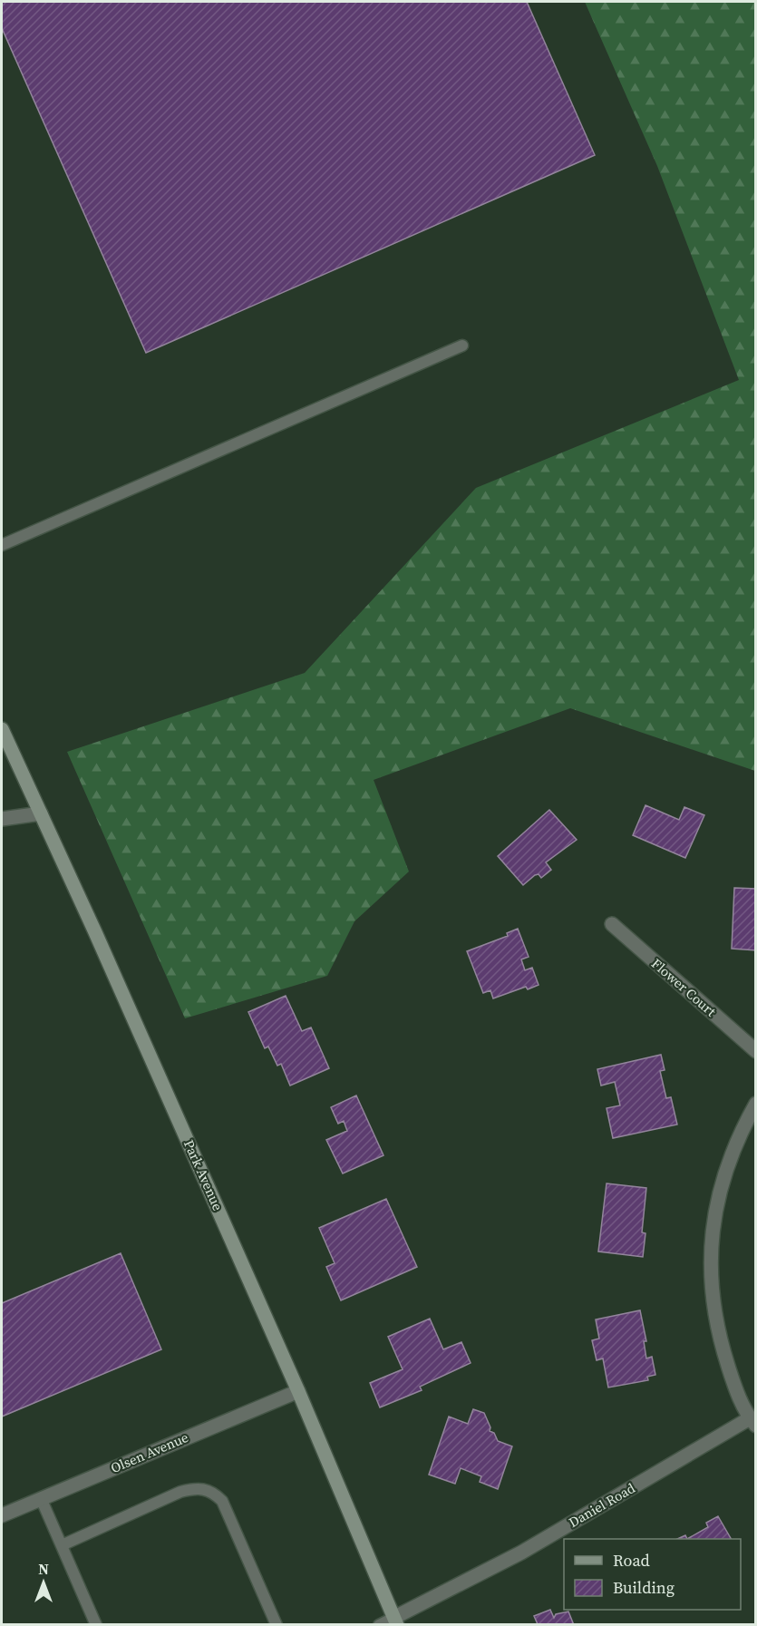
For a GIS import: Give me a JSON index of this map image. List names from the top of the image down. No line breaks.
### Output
{"streets":{"street":["Flower Court","Park Avenue","Olsen Avenue","Daniel Road"]},"crossings":[["Park Avenue","Olsen Avenue"],["Park Avenue","Daniel Road"]],"legend":["Road","Building"],"north":"top"}
